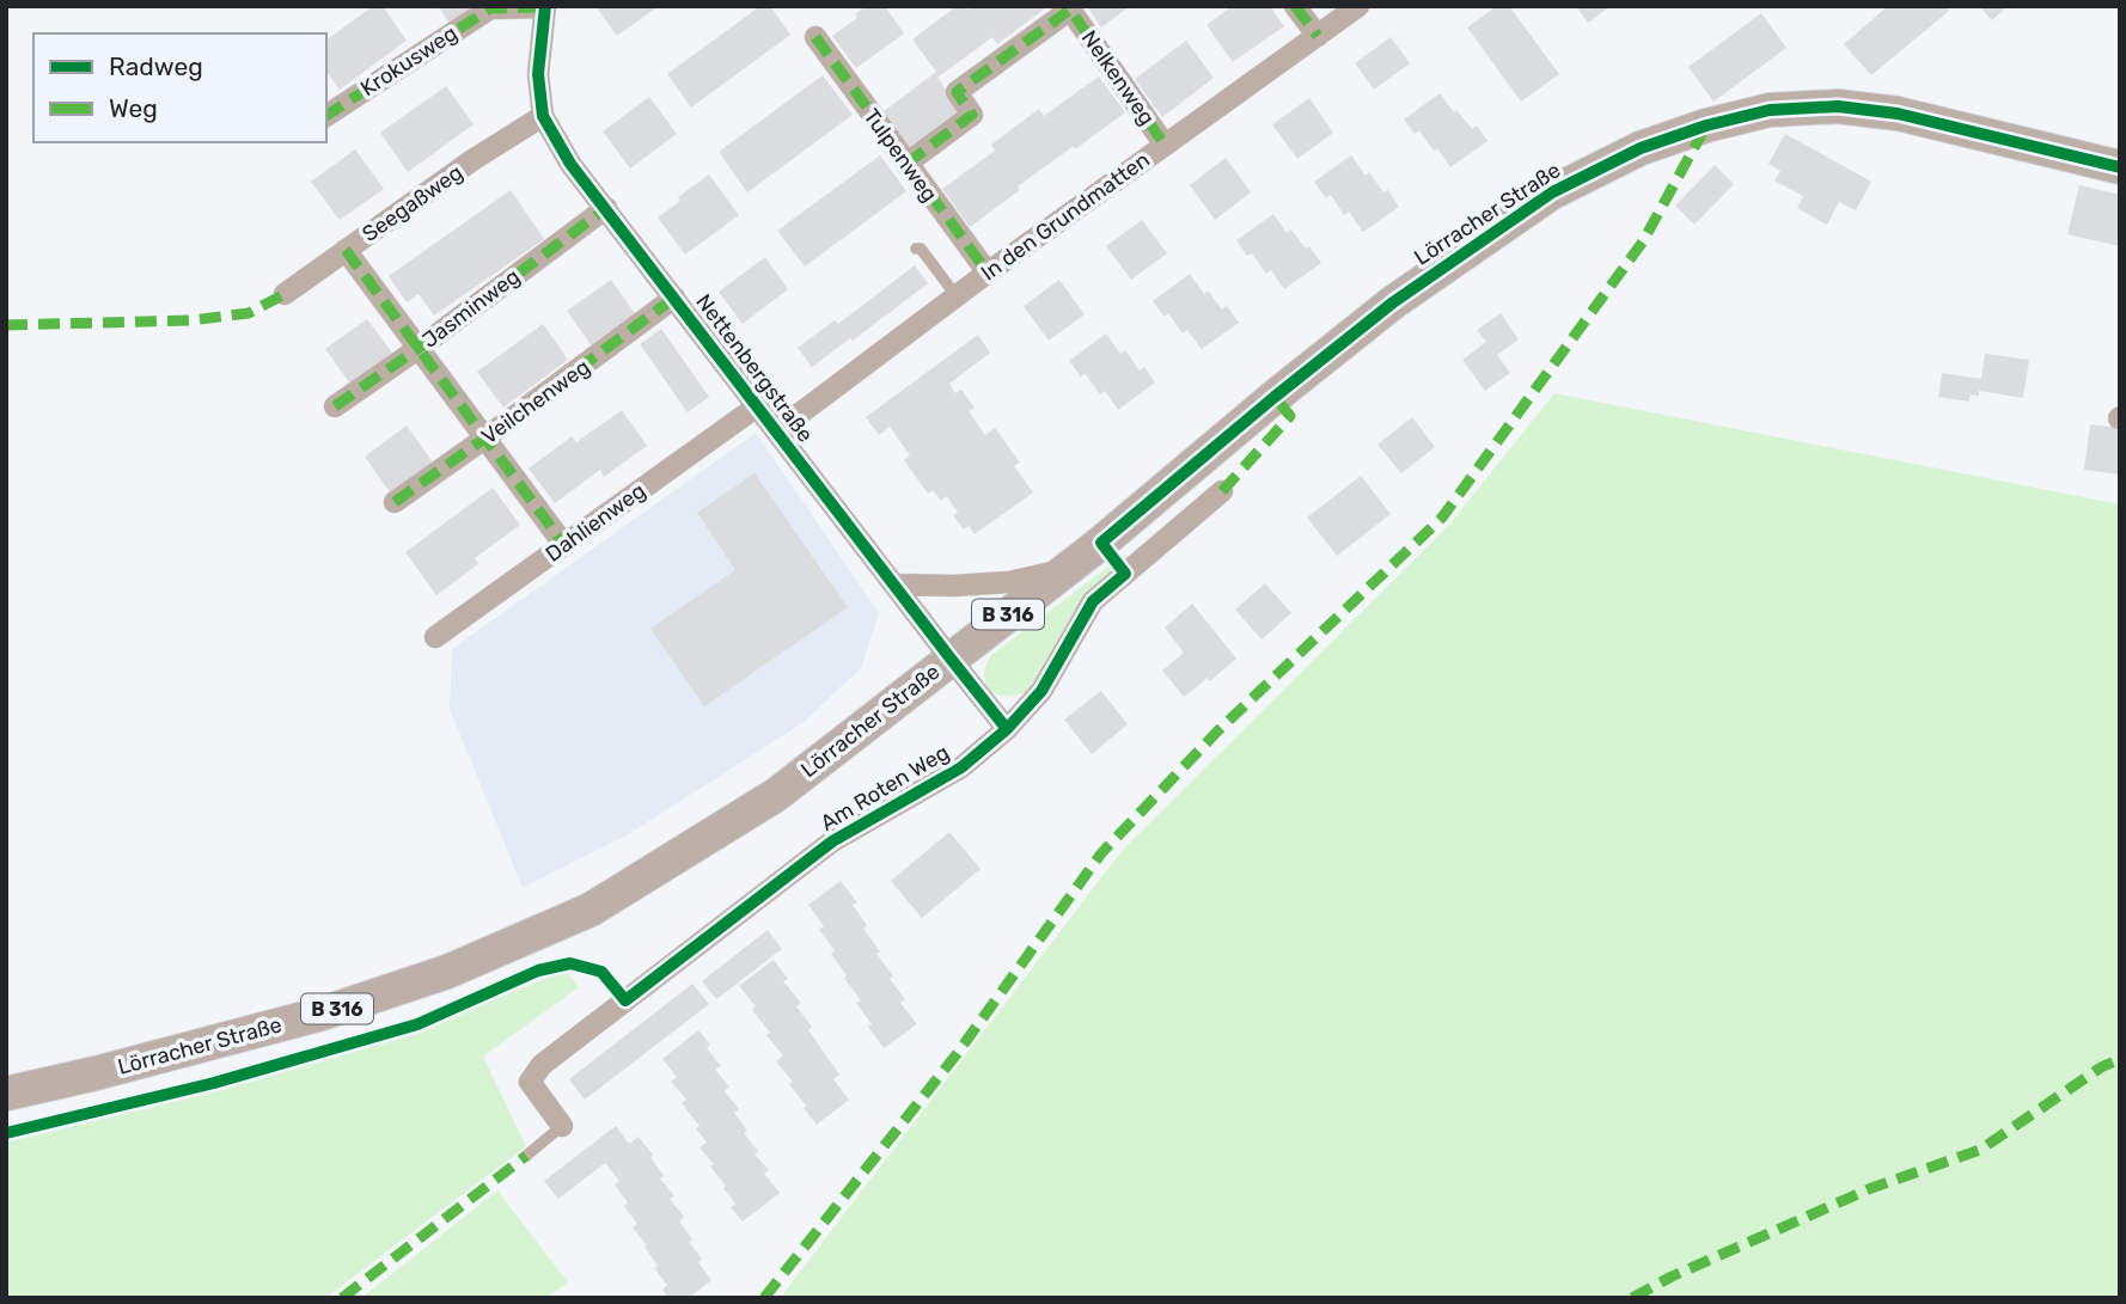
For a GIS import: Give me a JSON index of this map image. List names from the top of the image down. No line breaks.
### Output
{"streets":{"main road":["Lörracher Straße","B 316"],"street":["Krokusweg","Nelkenweg","Tulpenweg","Seegaßweg","In den Grundmatten","Jasminweg","Nettenbergstraße","Veilchenweg","Dahlienweg","Am Roten Weg"]},"crossings":[["Krokusweg","Nettenbergstraße"],["Nelkenweg","Tulpenweg"],["Nelkenweg","In den Grundmatten"],["Tulpenweg","In den Grundmatten"],["Seegaßweg","Nettenbergstraße"],["Lörracher Straße","Nettenbergstraße"],["In den Grundmatten","Nettenbergstraße"],["Jasminweg","Nettenbergstraße"],["Nettenbergstraße","Veilchenweg"],["Nettenbergstraße","Dahlienweg"],["Nettenbergstraße","Am Roten Weg"]],"legend":["Radweg","Weg"]}
